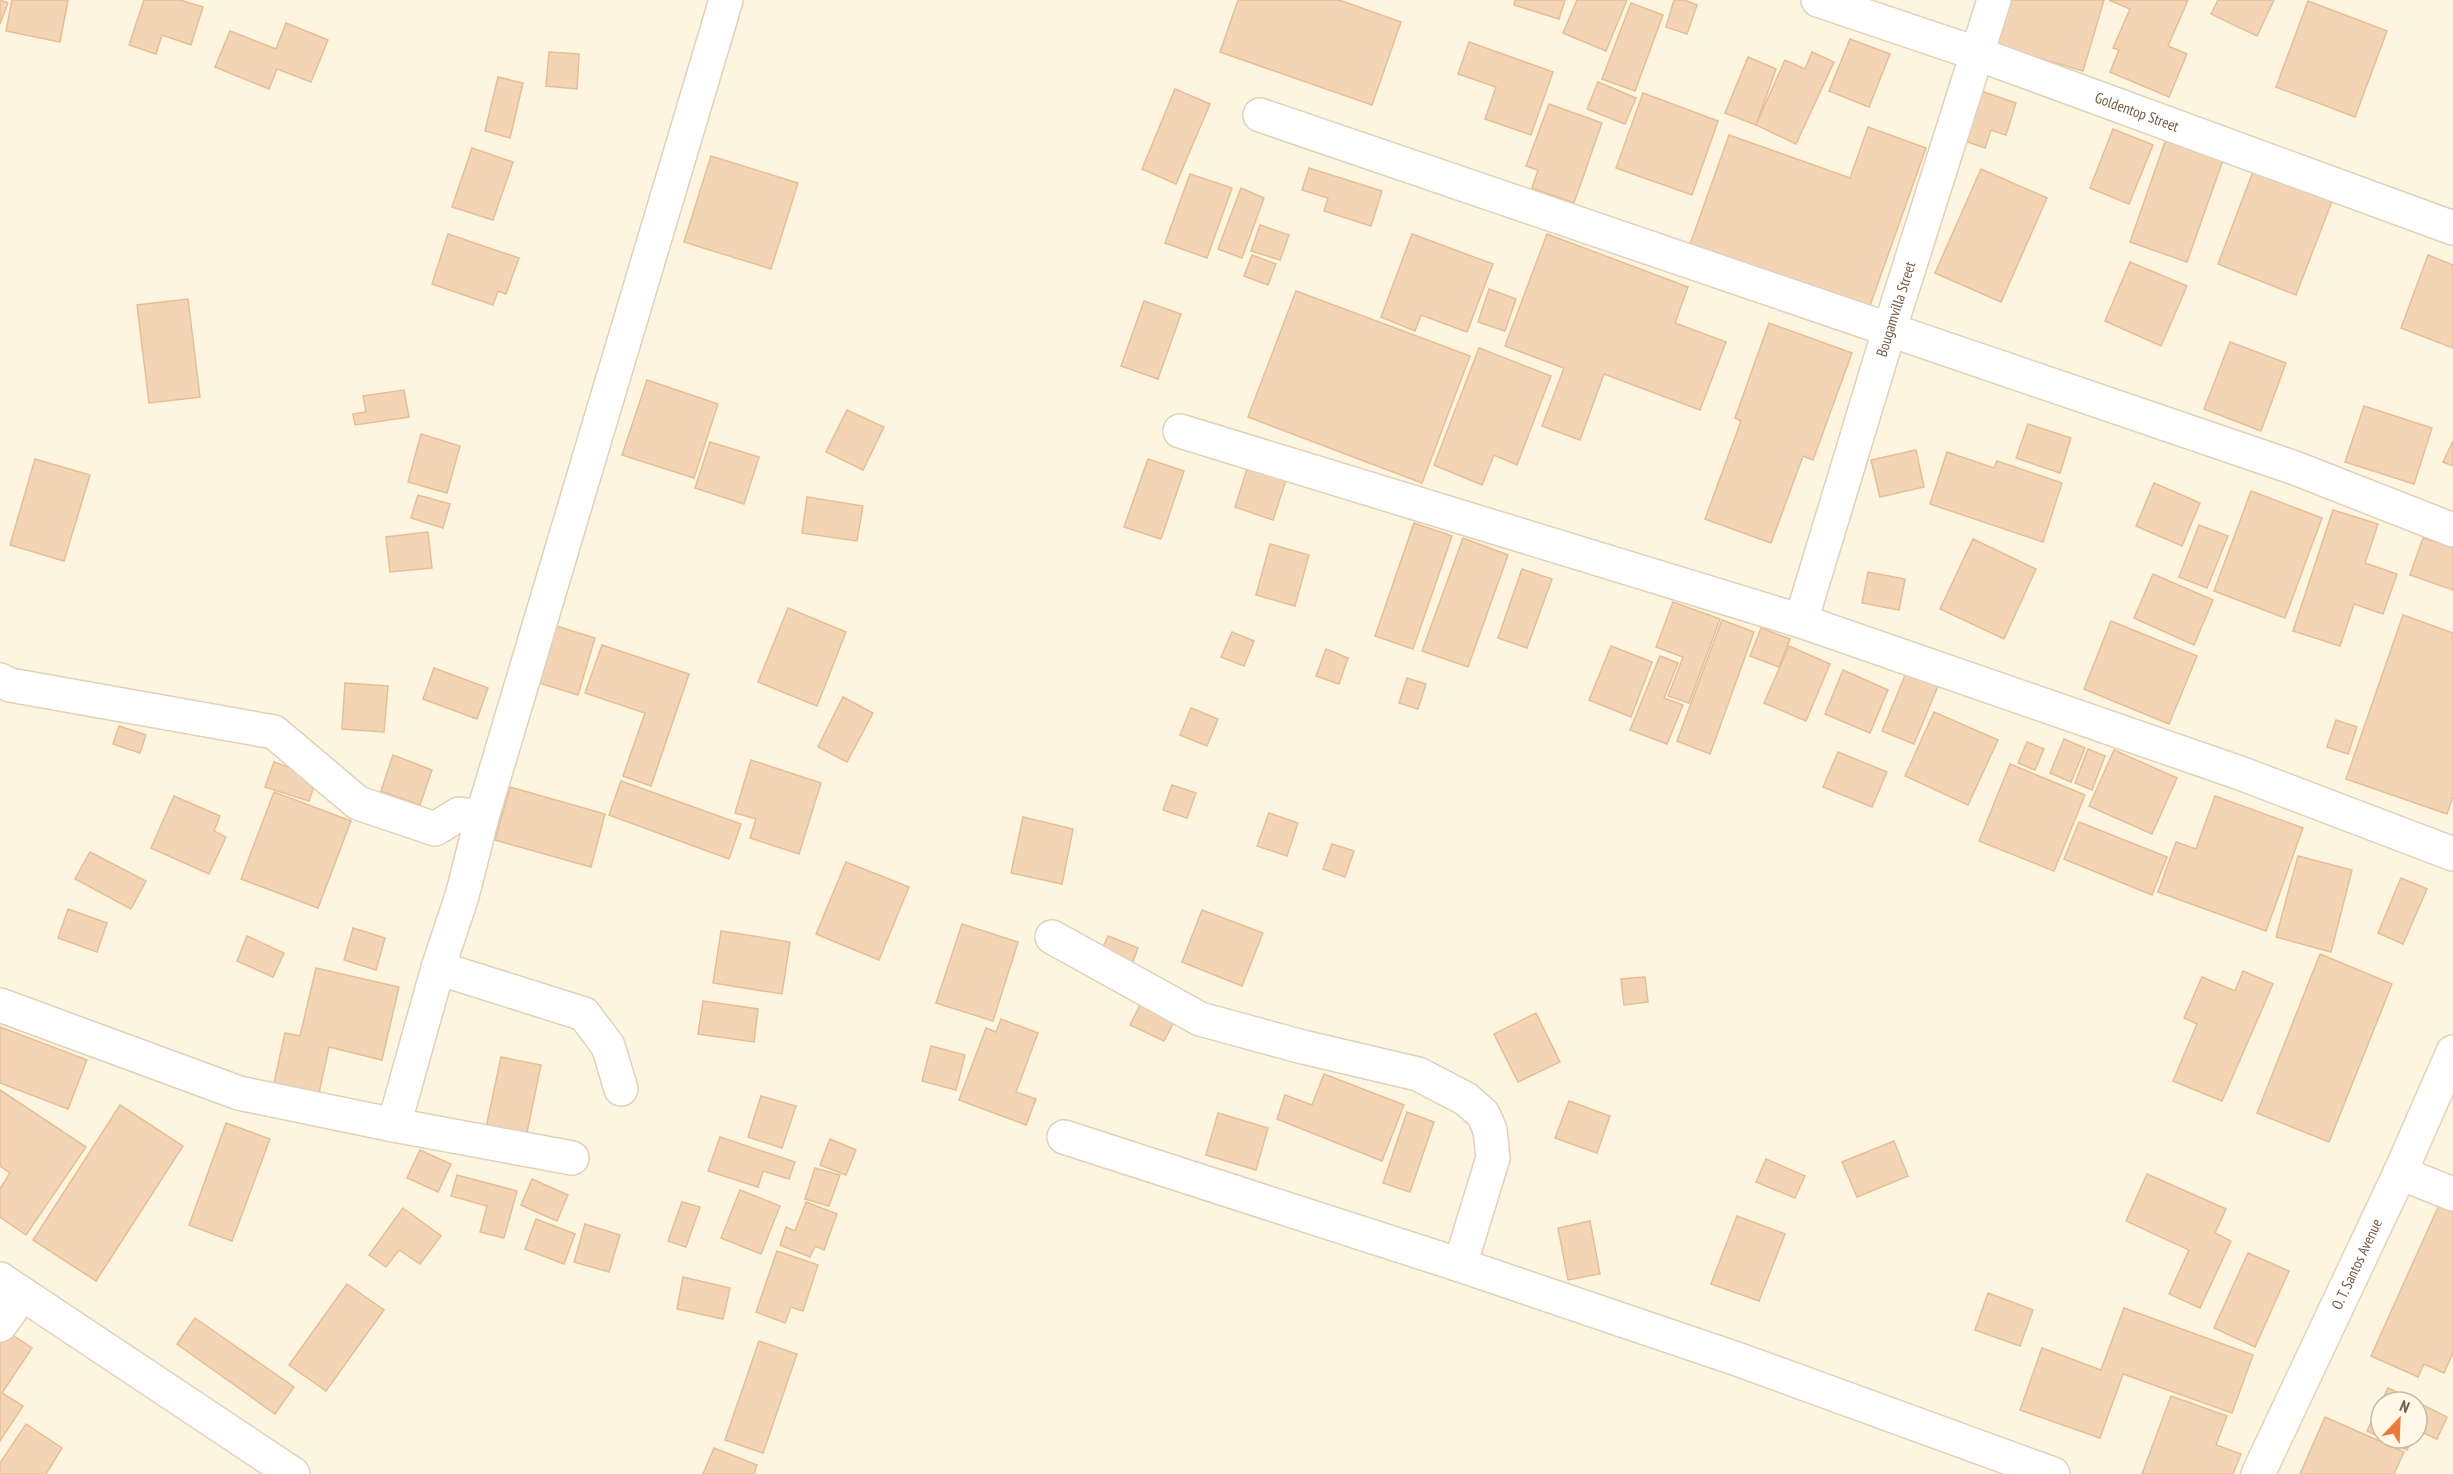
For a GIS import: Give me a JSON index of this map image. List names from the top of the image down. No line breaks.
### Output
{"streets":{"street":["Goldentop Street","Bougamvilla Street","O. T. Santos Avenue"]},"crossings":[["Goldentop Street","Bougamvilla Street"]],"north":"top right"}
